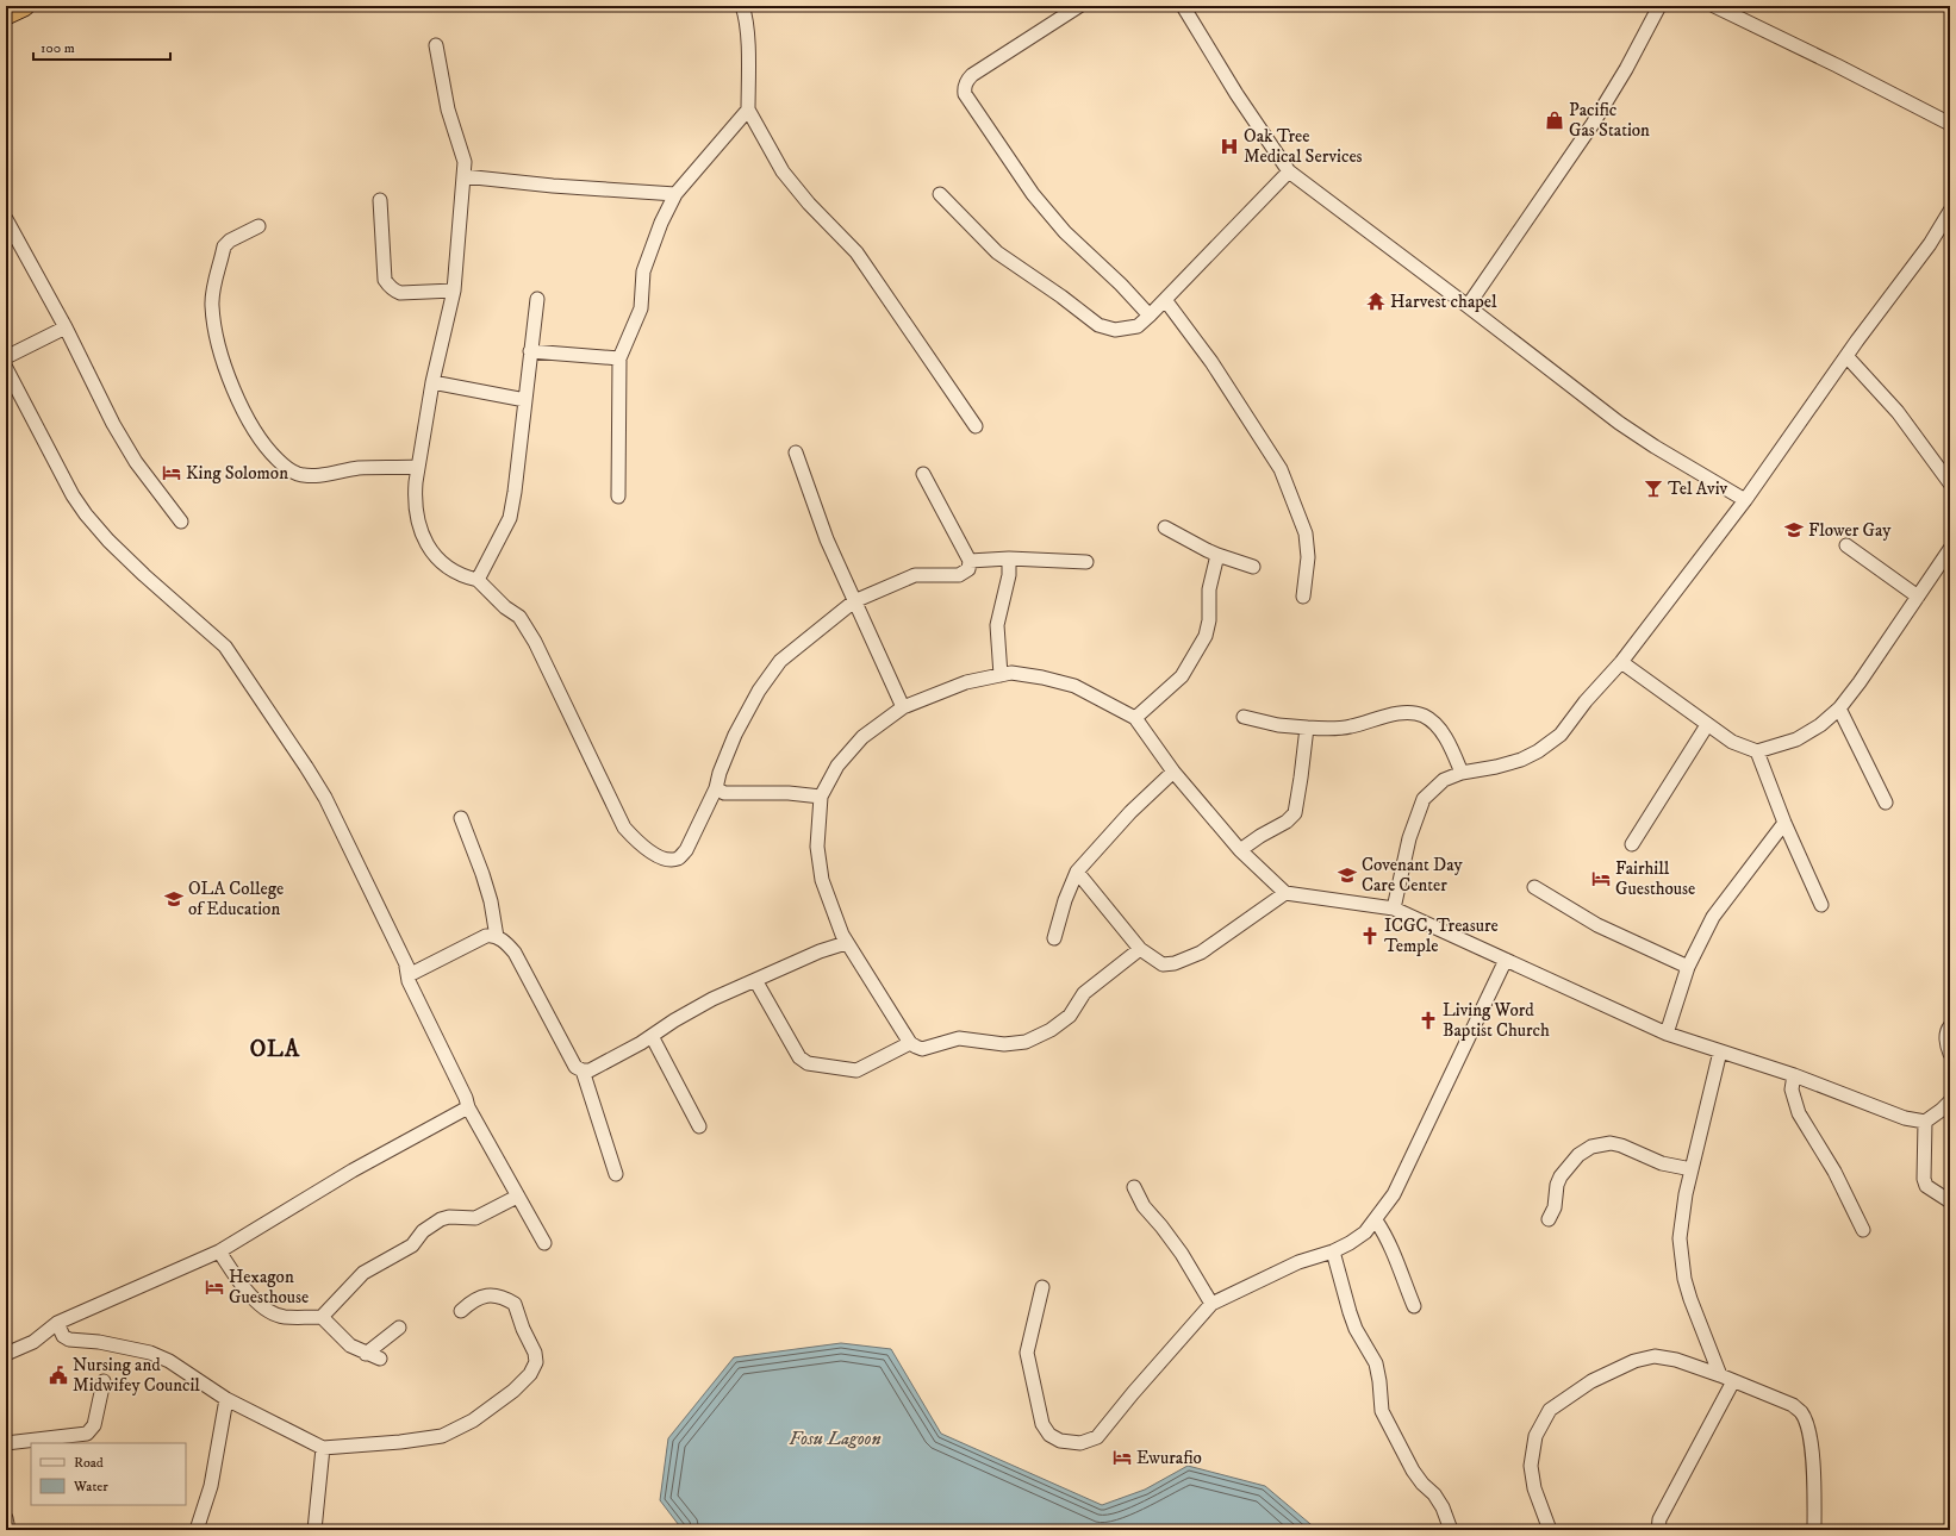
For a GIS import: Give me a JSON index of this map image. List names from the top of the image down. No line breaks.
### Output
{"districts":["OLA"],"water":["Fosu Lagoon"],"places":{"shop":["Pacific Gas Station"],"hospital":["Oak Tree Medical Services"],"temple":["Harvest chapel"],"hotel":["King Solomon","Fairhill Guesthouse","Hexagon Guesthouse","Ewurafio"],"bar":["Tel Aviv"],"school or university":["Flower Gay","Covenant Day Care Center","OLA College of Education"],"church":["ICGC, Treasure Temple","Living Word Baptist Church"],"public building":["Nursing and Midwifey Council"]},"legend":["Road","Water"],"scale_bar":"100 m"}
